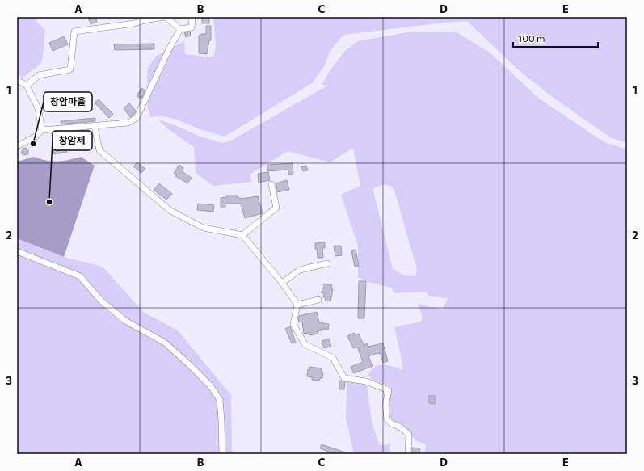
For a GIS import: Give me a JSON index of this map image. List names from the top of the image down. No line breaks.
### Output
{"places":["창암마을","창암제"],"scale_bar":"100 m","grid":{"columns":["A","B","C","D","E"],"rows":["1","2","3"]}}
